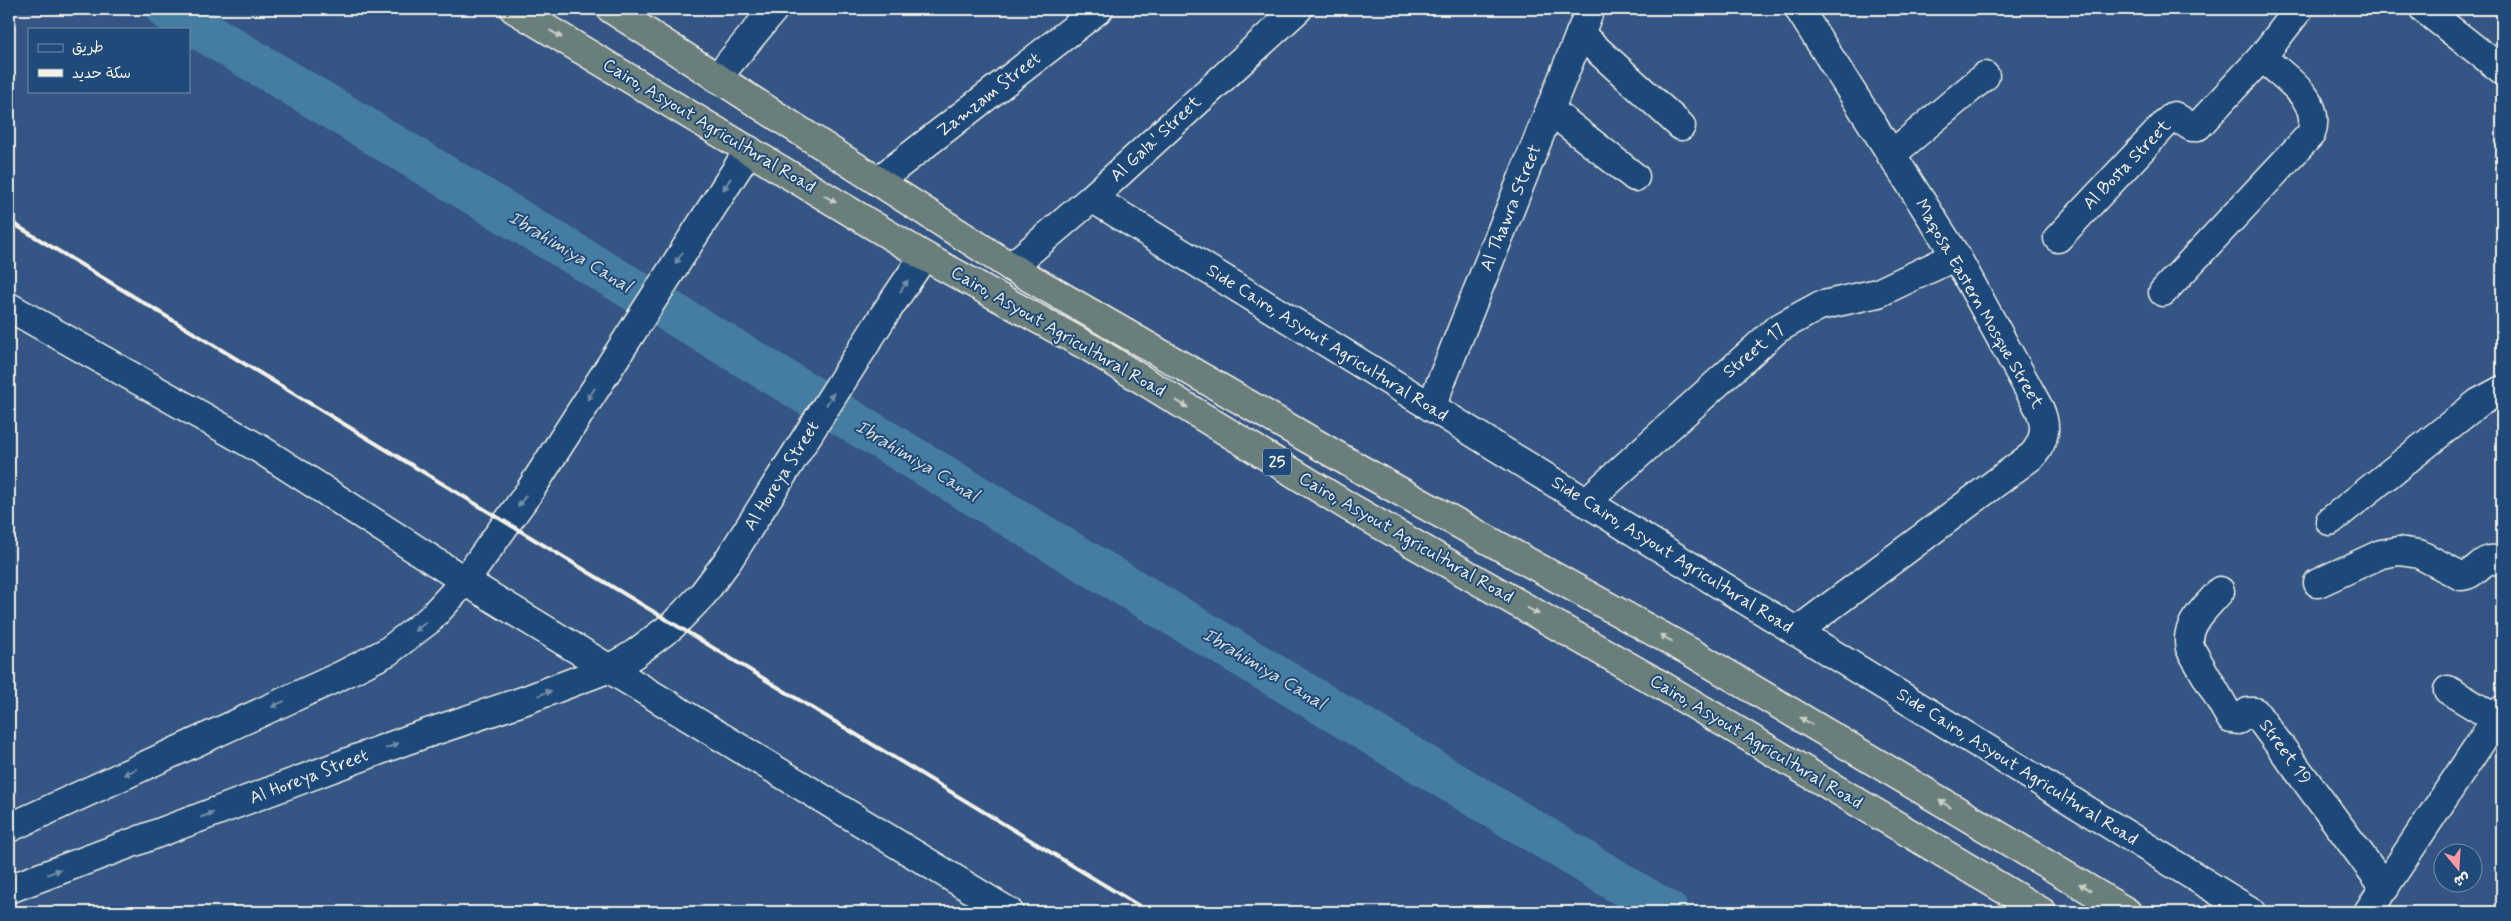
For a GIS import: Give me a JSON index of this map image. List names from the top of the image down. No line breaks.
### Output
{"streets":{"highway":["Cairo, Asyout Agricultural Road","25"],"street":["Zamzam Street","Al Gala' Street","Al Bosta Street","Al Thawra Street","Maqosa Eastern Mosque Street","Side Cairo, Asyout Agricultural Road","Street 17","Al Horeya Street","Street 19"]},"crossings":[["Zamzam Street","Cairo, Asyout Agricultural Road"],["Cairo, Asyout Agricultural Road","Al Gala' Street"],["Cairo, Asyout Agricultural Road","Al Horeya Street"],["Al Gala' Street","Side Cairo, Asyout Agricultural Road"],["Al Thawra Street","Side Cairo, Asyout Agricultural Road"],["Maqosa Eastern Mosque Street","Side Cairo, Asyout Agricultural Road"],["Maqosa Eastern Mosque Street","Street 17"],["Side Cairo, Asyout Agricultural Road","Street 17"]],"water":["Ibrahimiya Canal"],"legend":["طريق","سكة حديد"],"north":"bottom"}
